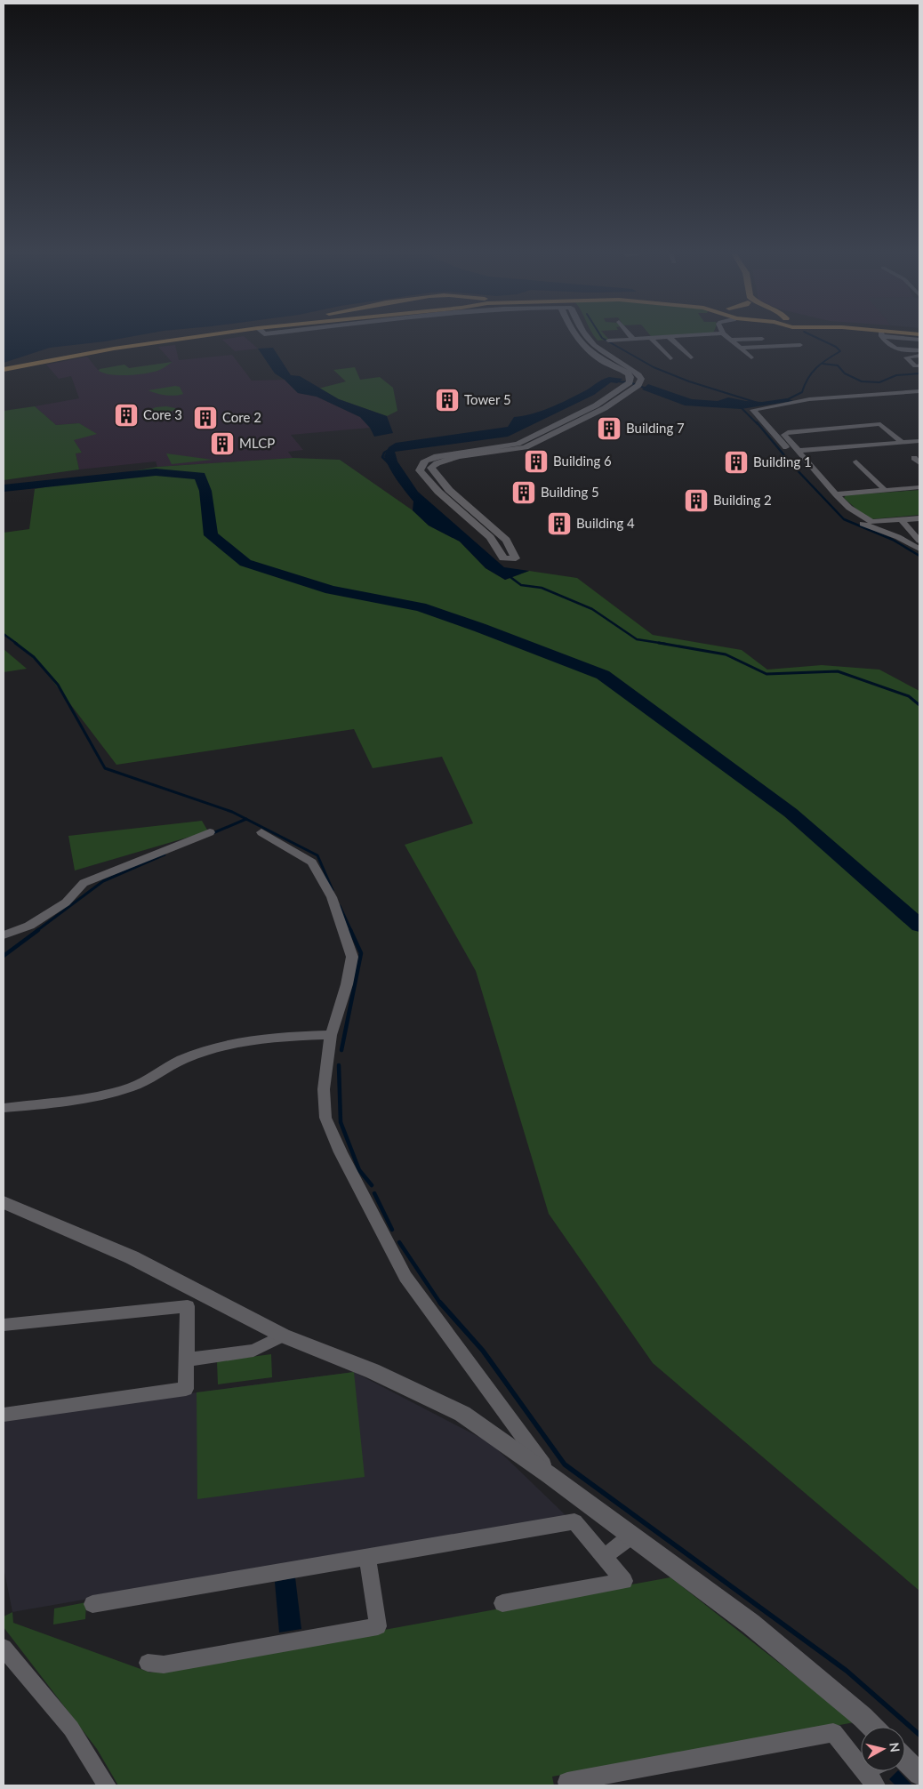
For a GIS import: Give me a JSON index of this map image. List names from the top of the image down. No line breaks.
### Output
{"places":{"building":["Tower 5","Core 3","Core 2","Building 7","MLCP","Building 6","Building 1","Building 5","Building 2","Building 4"]},"north":"right"}
